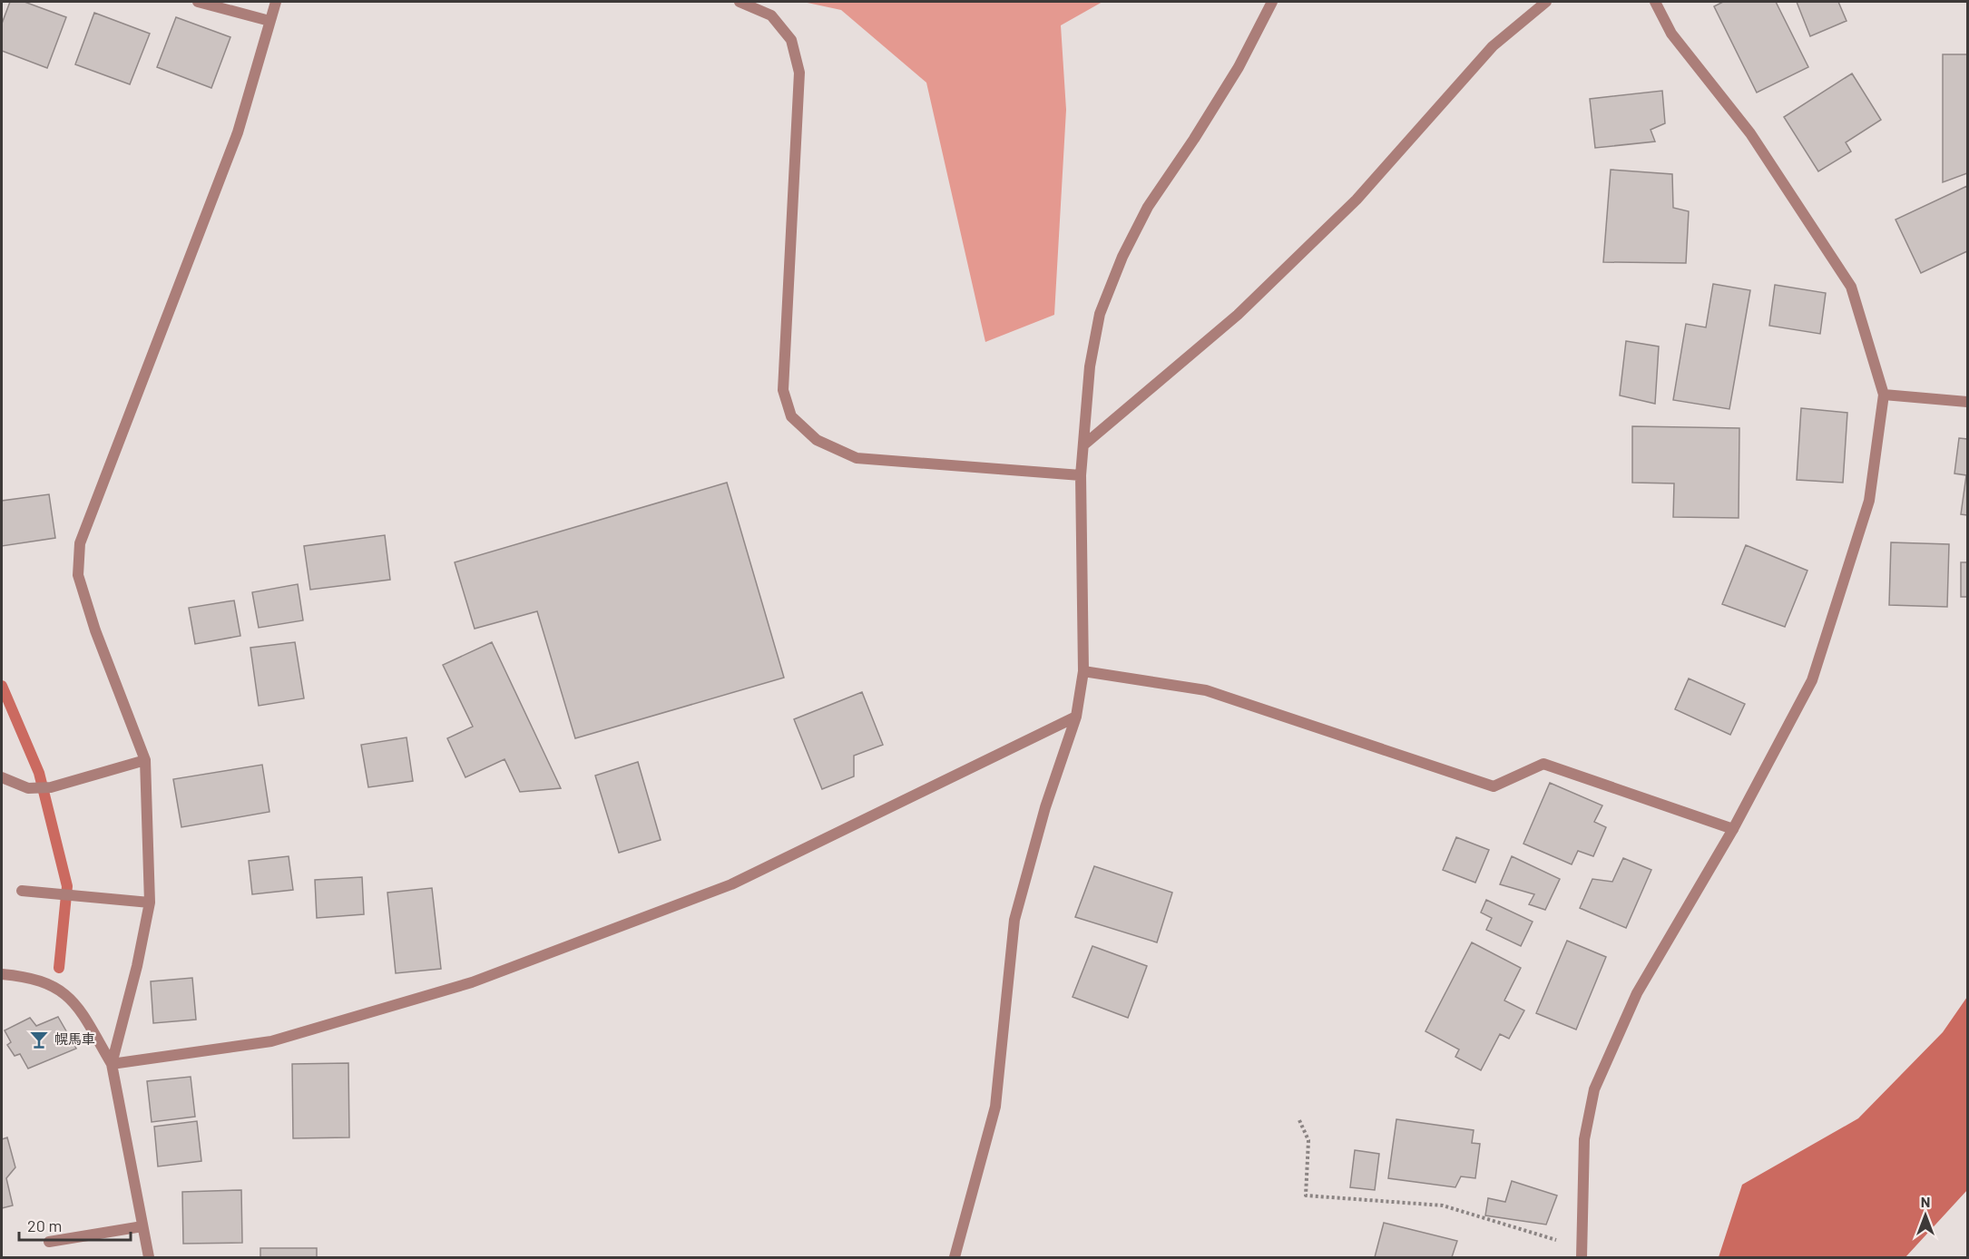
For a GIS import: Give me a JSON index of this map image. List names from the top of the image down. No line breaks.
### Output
{"places":{"bar":["幌馬車"]},"scale_bar":"20 m","north":"top"}
